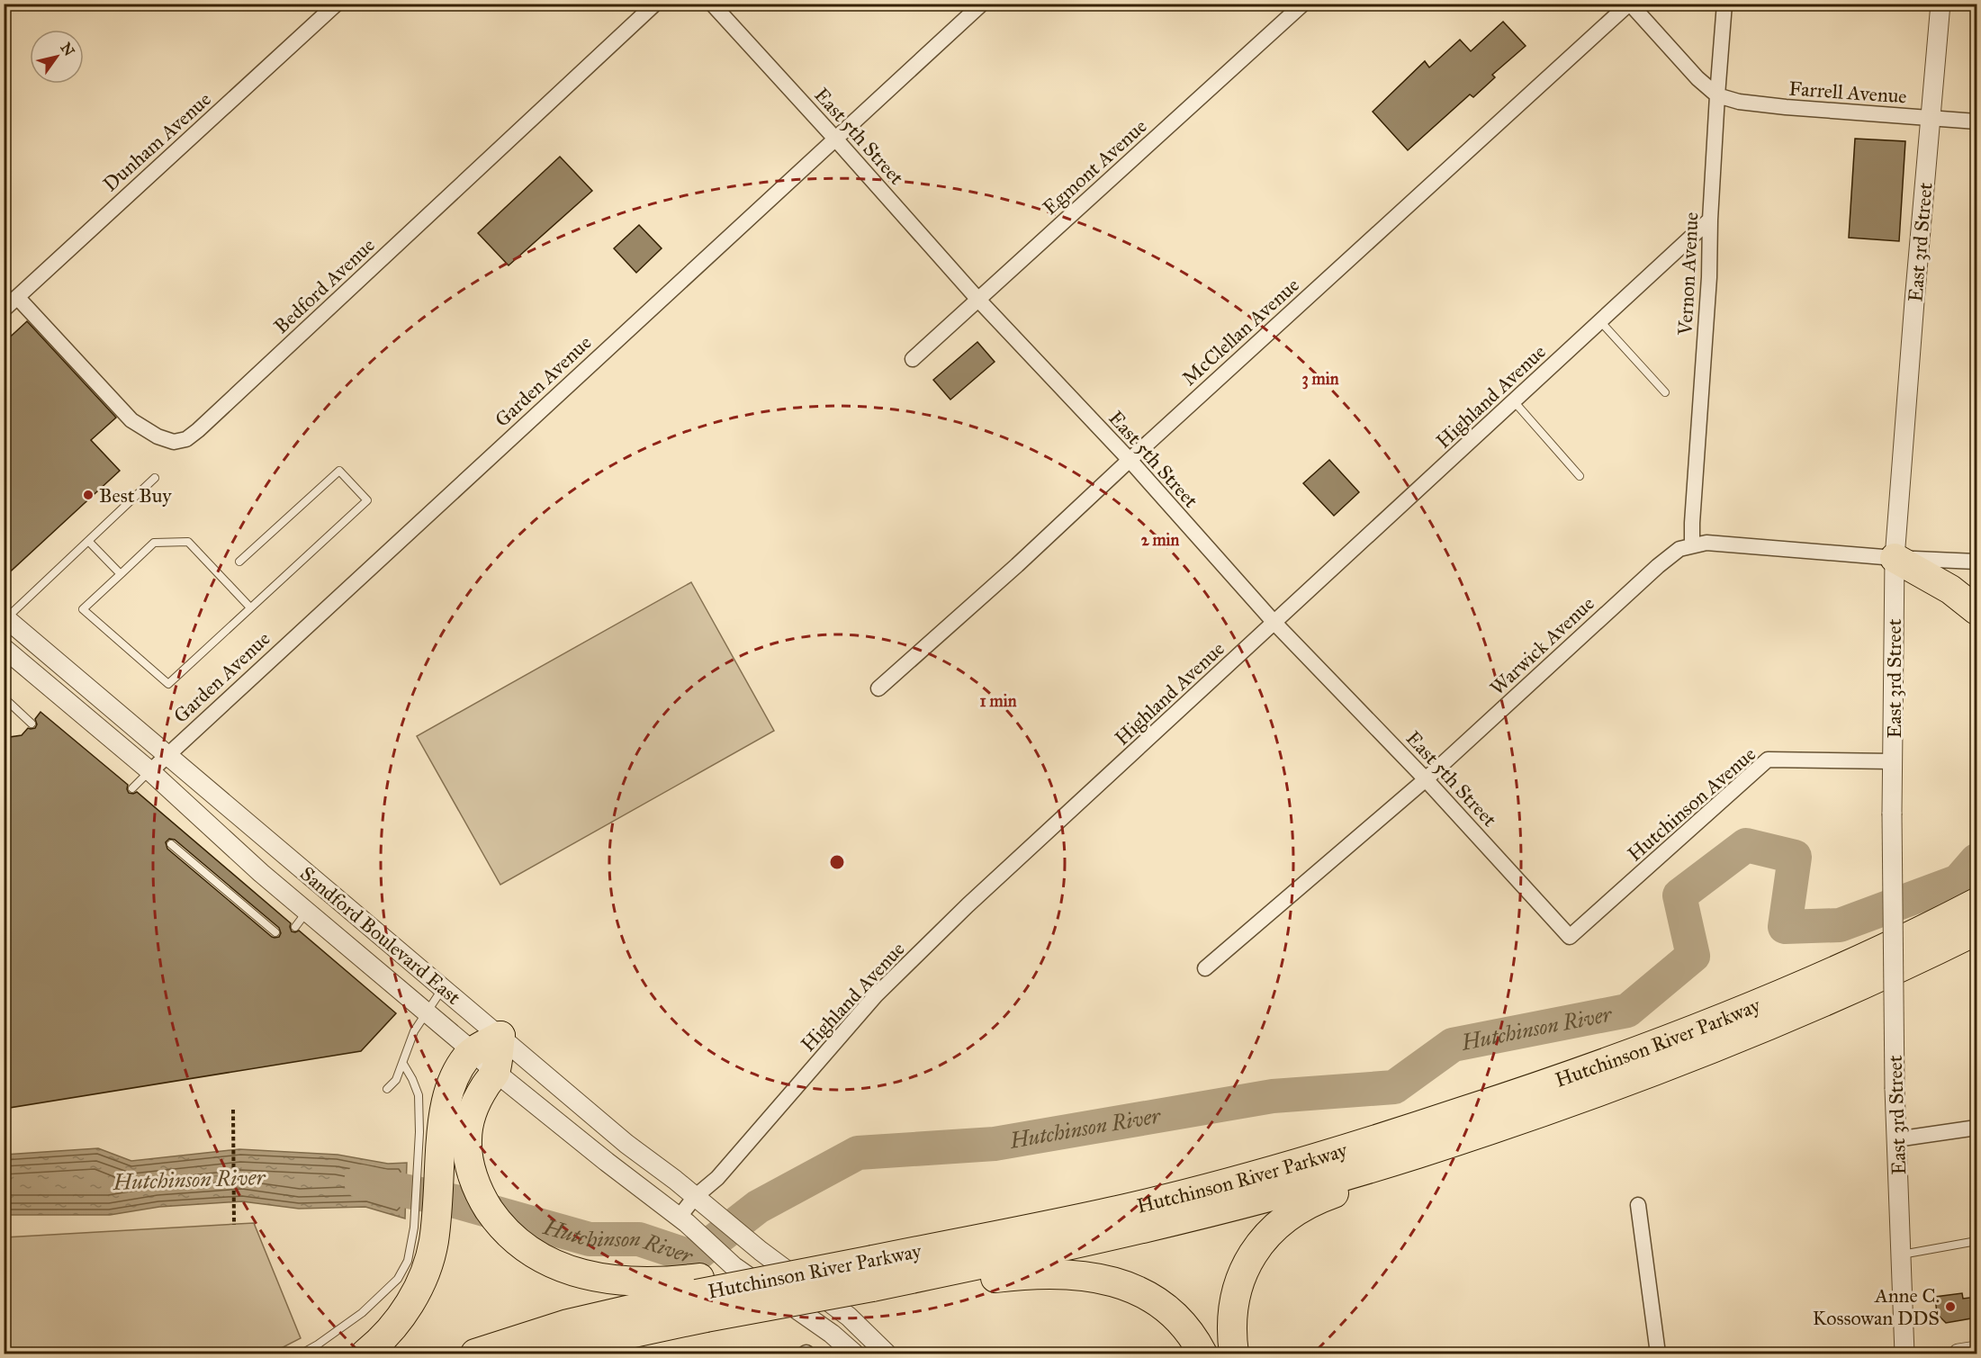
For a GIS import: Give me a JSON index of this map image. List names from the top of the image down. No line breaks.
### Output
{"streets":{"highway":["Hutchinson River Parkway"],"street":["Farrell Avenue","East 5th Street","Dunham Avenue","Egmont Avenue","East 3rd Street","Vernon Avenue","Bedford Avenue","McClellan Avenue","Garden Avenue","Highland Avenue","Warwick Avenue","Hutchinson Avenue","Sandford Boulevard East"]},"crossings":[["Farrell Avenue","East 3rd Street"],["Farrell Avenue","Vernon Avenue"],["East 5th Street","Egmont Avenue"],["East 5th Street","McClellan Avenue"],["East 5th Street","Garden Avenue"],["East 5th Street","Highland Avenue"],["East 5th Street","Warwick Avenue"],["East 5th Street","Hutchinson Avenue"],["Dunham Avenue","Bedford Avenue"],["East 3rd Street","Warwick Avenue"],["East 3rd Street","Hutchinson Avenue"],["Vernon Avenue","Highland Avenue"],["Vernon Avenue","Warwick Avenue"],["Garden Avenue","Sandford Boulevard East"],["Highland Avenue","Sandford Boulevard East"]],"water":["Hutchinson River"],"places":["Best Buy","Anne C. Kossowan DDS"],"north":"top right","rings":["3 min","2 min","1 min"]}
